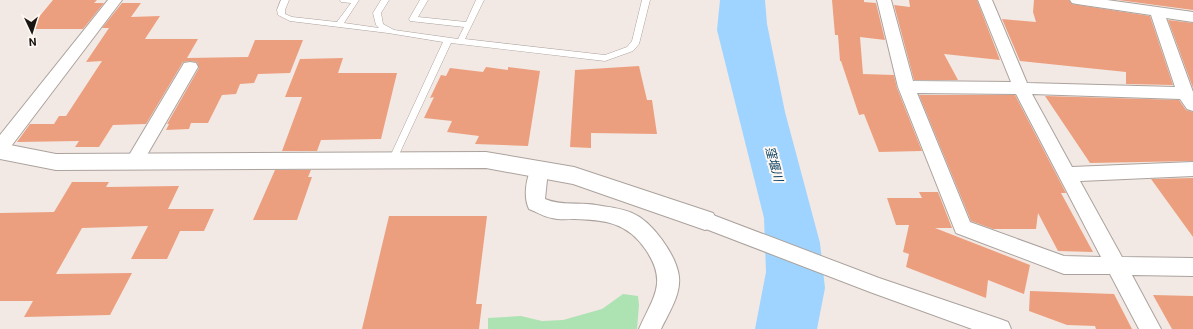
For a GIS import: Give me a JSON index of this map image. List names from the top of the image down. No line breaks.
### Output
{"water":["窪堰川"],"north":"bottom"}
